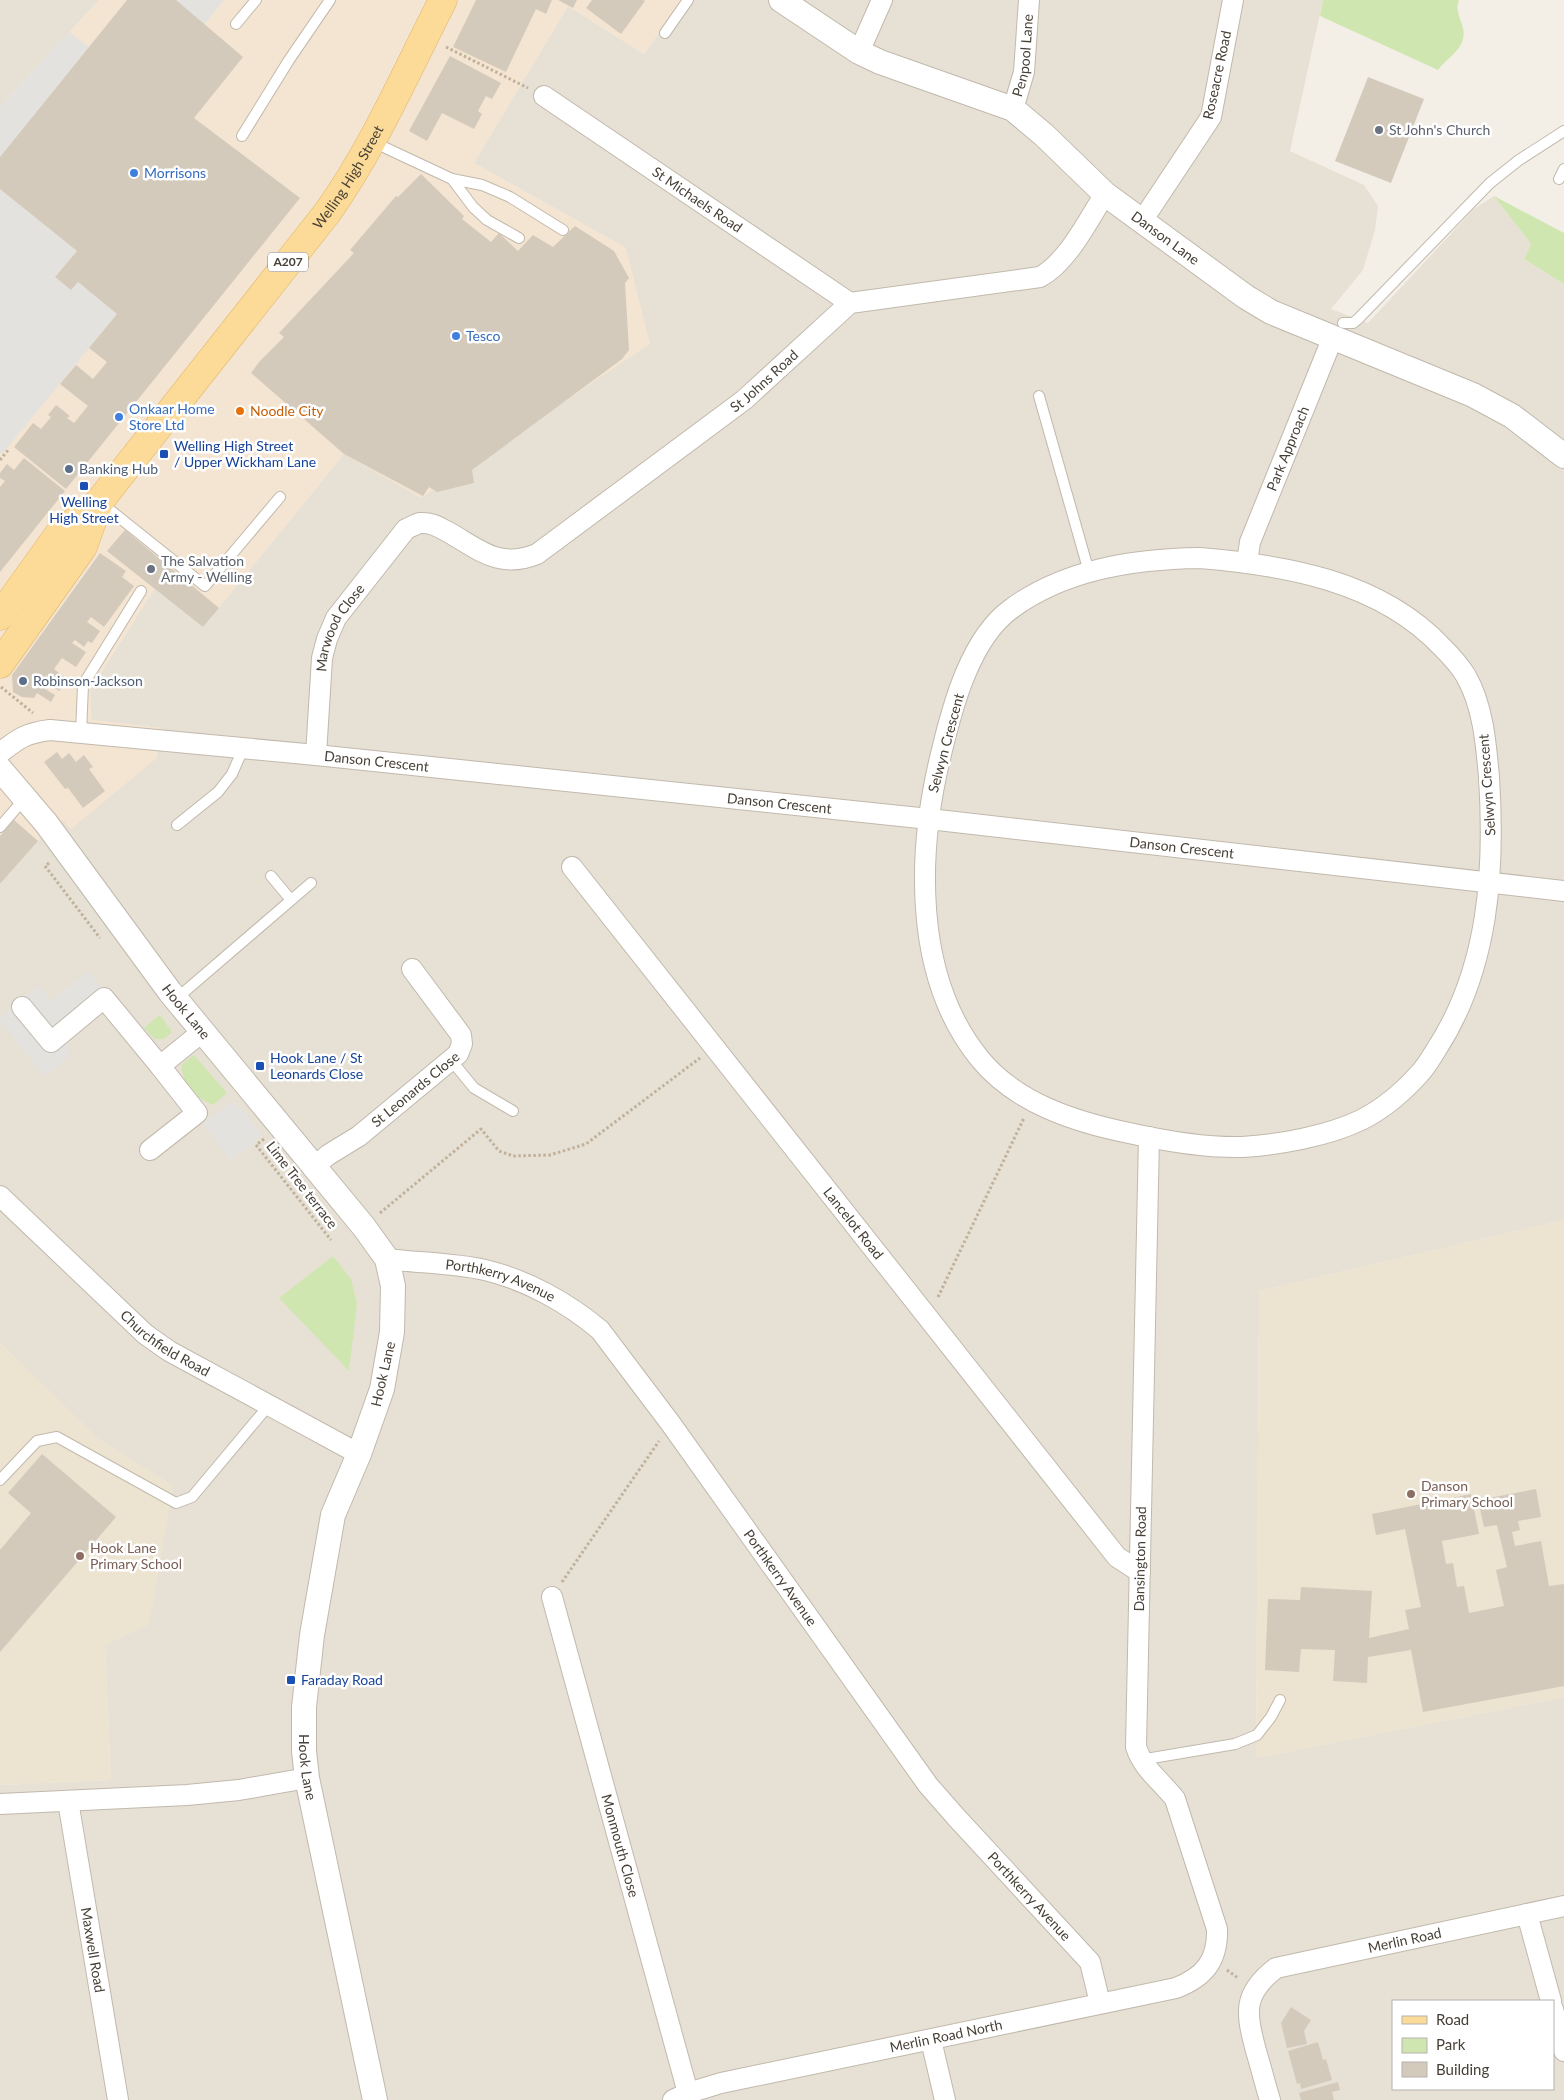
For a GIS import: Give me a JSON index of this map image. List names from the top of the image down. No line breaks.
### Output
{"streets":{"main road":["Welling High Street","A207"],"street":["Penpool Lane","Roseacre Road","St Michaels Road","Danson Lane","St Johns Road","Park Approach","Marwood Close","Selwyn Crescent","Danson Crescent","Hook Lane","St Leonards Close","Lancelot Road","Porthkerry Avenue","Churchfield Road","Dansington Road","Monmouth Close","Merlin Road","Maxwell Road","Merlin Road North"],"path":["Lime Tree terrace"]},"crossings":[["Penpool Lane","Danson Lane"],["Roseacre Road","Danson Lane"],["St Michaels Road","St Johns Road"],["Danson Lane","Park Approach"],["St Johns Road","Marwood Close"],["Park Approach","Selwyn Crescent"],["Marwood Close","Danson Crescent"],["Selwyn Crescent","Danson Crescent"],["Selwyn Crescent","Dansington Road"],["Hook Lane","St Leonards Close"],["Hook Lane","Lime Tree terrace"],["Hook Lane","Porthkerry Avenue"],["Hook Lane","Churchfield Road"],["Lancelot Road","Dansington Road"],["Porthkerry Avenue","Merlin Road North"],["Monmouth Close","Merlin Road North"]],"places":{"other":["St John's Church","Morrisons","Tesco","Noodle City","Onkaar Home Store Ltd","Banking Hub","The Salvation Army - Welling","Robinson-Jackson","Danson Primary School","Hook Lane Primary School"],"transit":["Welling High Street / Upper Wickham Lane","Welling High Street","Hook Lane / St Leonards Close","Faraday Road"]},"legend":["Road","Park","Building"]}
